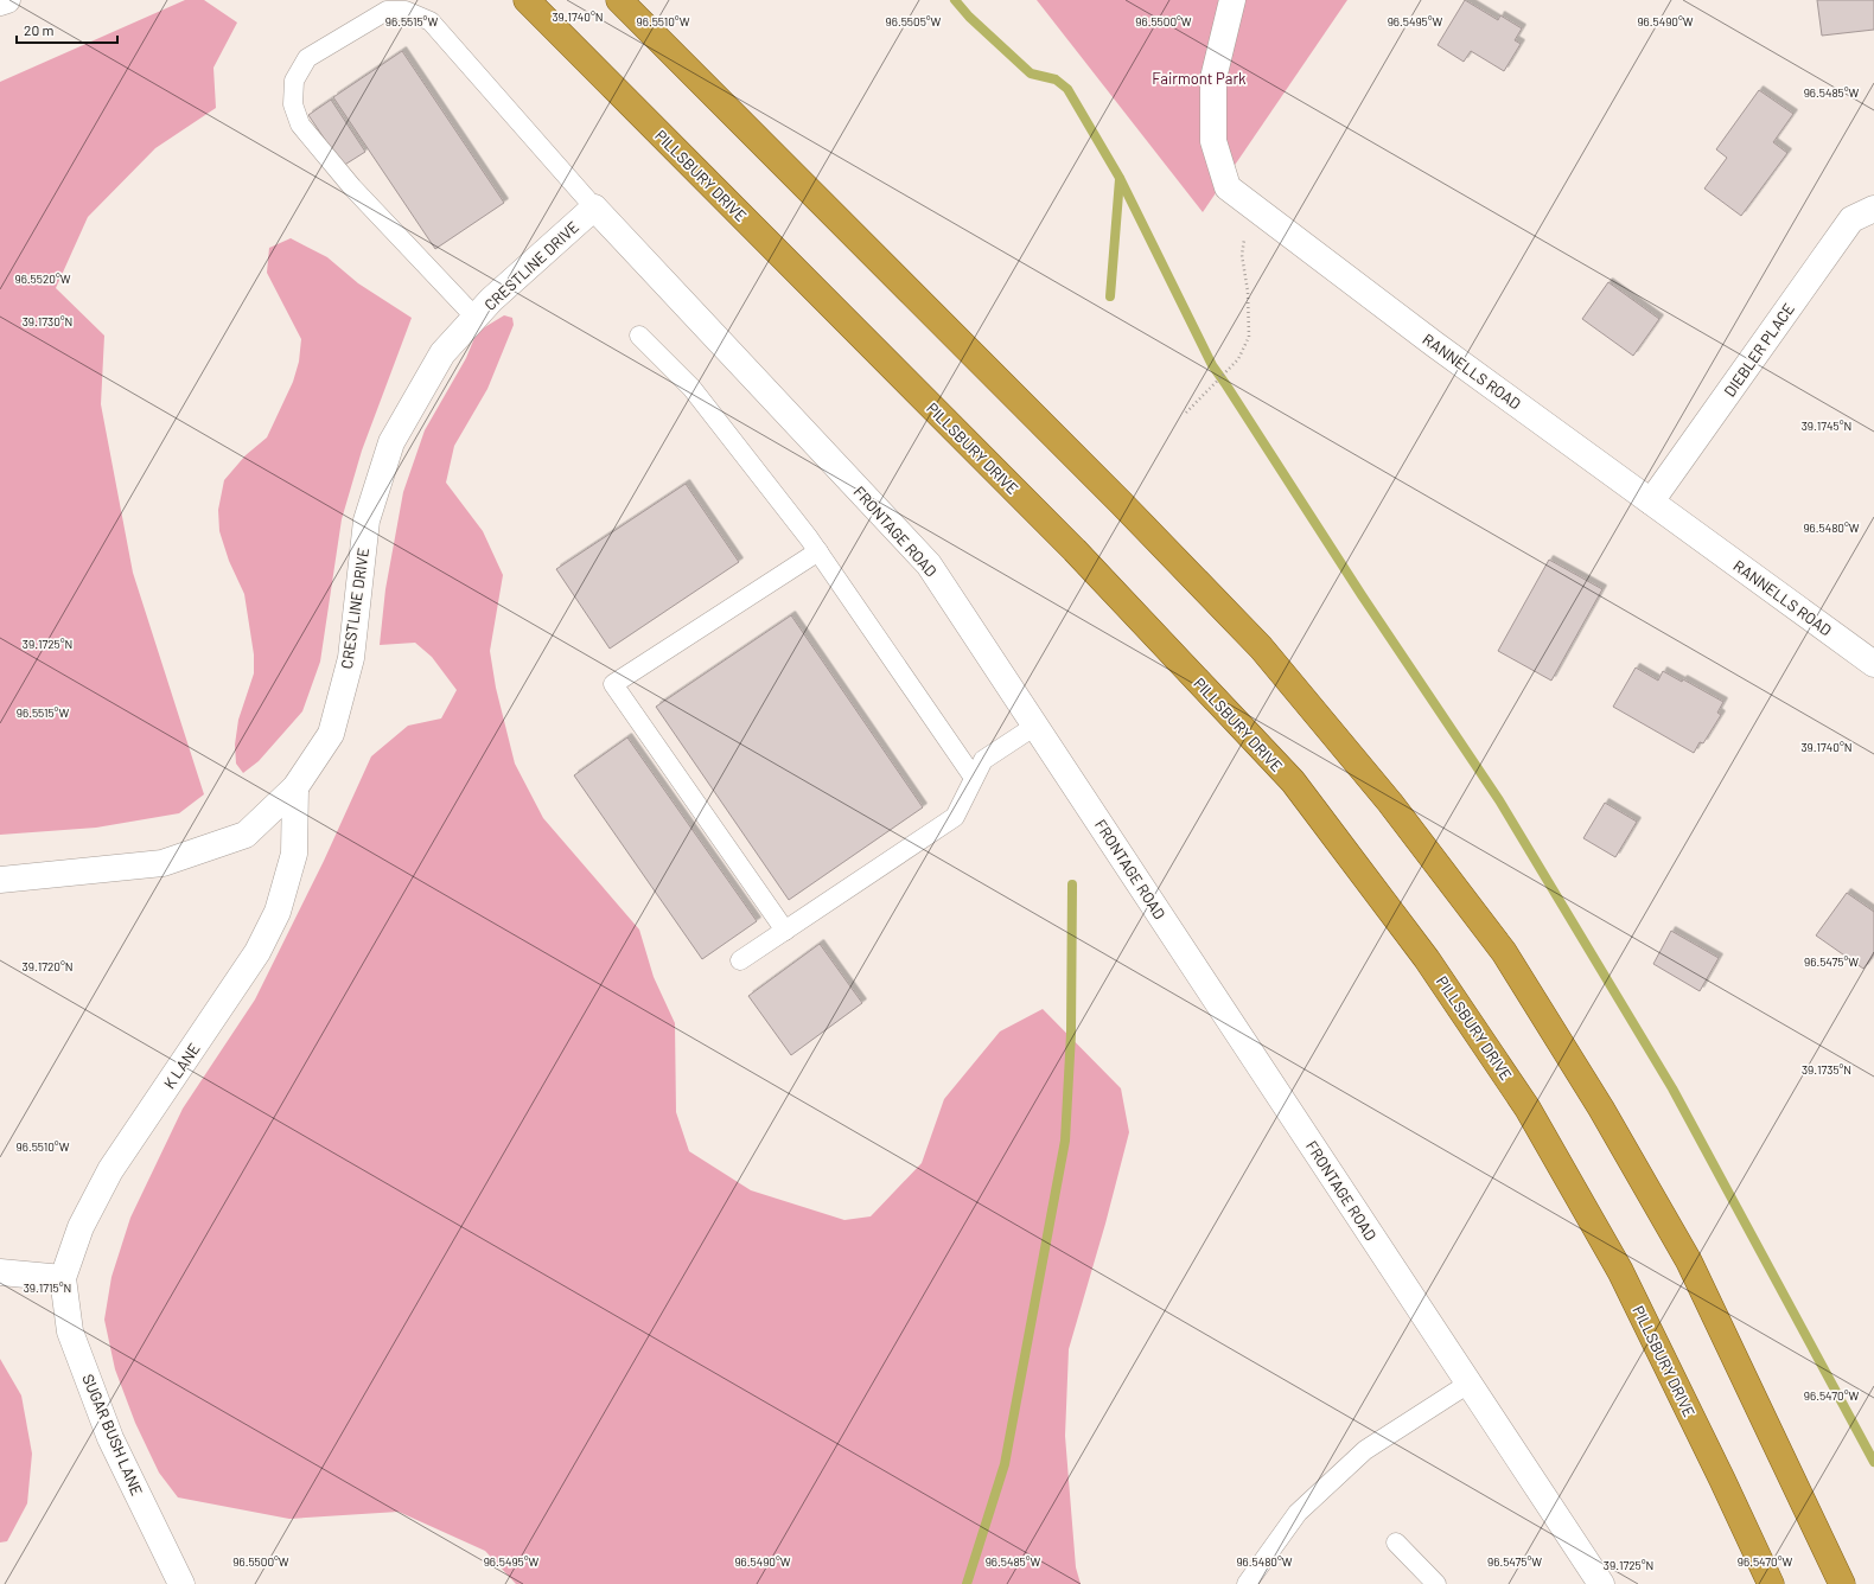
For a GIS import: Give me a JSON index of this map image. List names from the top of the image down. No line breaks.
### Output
{"streets":{"highway":["PILLSBURY DRIVE"],"street":["CRESTLINE DRIVE","DIEBLER PLACE","RANNELLS ROAD","FRONTAGE ROAD","K LANE","SUGAR BUSH LANE"]},"crossings":[["CRESTLINE DRIVE","FRONTAGE ROAD"],["CRESTLINE DRIVE","K LANE"],["DIEBLER PLACE","RANNELLS ROAD"],["K LANE","SUGAR BUSH LANE"]],"parks":["Fairmont Park"],"scale_bar":"20 m","coordinates":["39.1740°N","96.5510°W","96.5515°W","96.5505°W","96.5500°W","96.5495°W","96.5490°W","96.5485°W","96.5520°W","39.1730°N","39.1745°N","96.5480°W","39.1725°N","96.5475°W","39.1720°N","39.1735°N","39.1715°N","96.5470°W"]}
